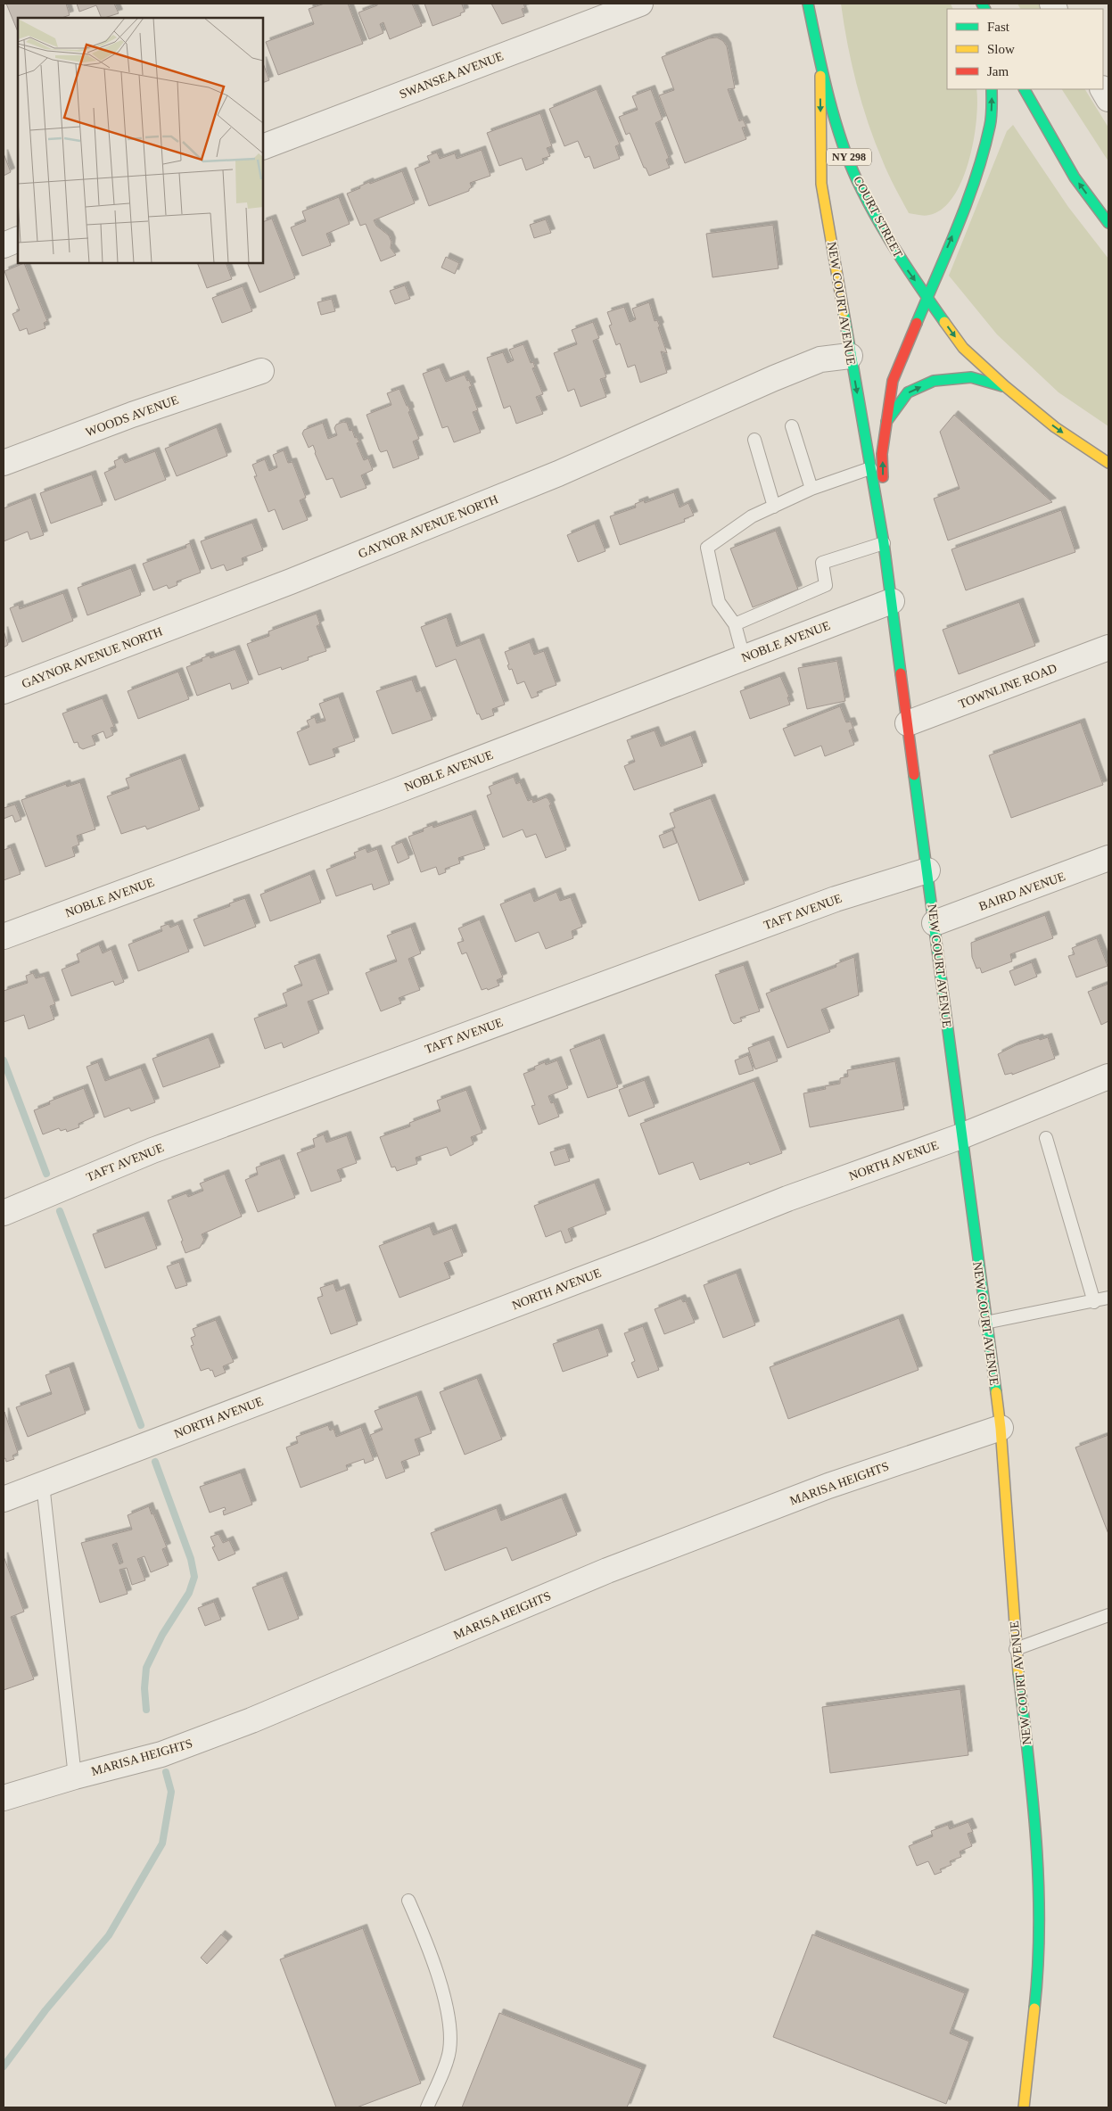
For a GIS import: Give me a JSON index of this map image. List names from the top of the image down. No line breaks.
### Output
{"streets":{"main road":["NY 298","COURT STREET","NEW COURT AVENUE"],"street":["SWANSEA AVENUE","WOODS AVENUE","GAYNOR AVENUE NORTH","NOBLE AVENUE","TOWNLINE ROAD","BAIRD AVENUE","TAFT AVENUE","NORTH AVENUE","MARISA HEIGHTS"]},"crossings":[["NY 298","COURT STREET"],["NY 298","NEW COURT AVENUE"],["COURT STREET","NEW COURT AVENUE"],["NEW COURT AVENUE","GAYNOR AVENUE NORTH"],["NEW COURT AVENUE","NOBLE AVENUE"],["NEW COURT AVENUE","TOWNLINE ROAD"],["NEW COURT AVENUE","BAIRD AVENUE"],["NEW COURT AVENUE","TAFT AVENUE"],["NEW COURT AVENUE","NORTH AVENUE"],["NEW COURT AVENUE","MARISA HEIGHTS"]],"one_way":["COURT STREET"],"legend":["Fast","Slow","Jam"]}
